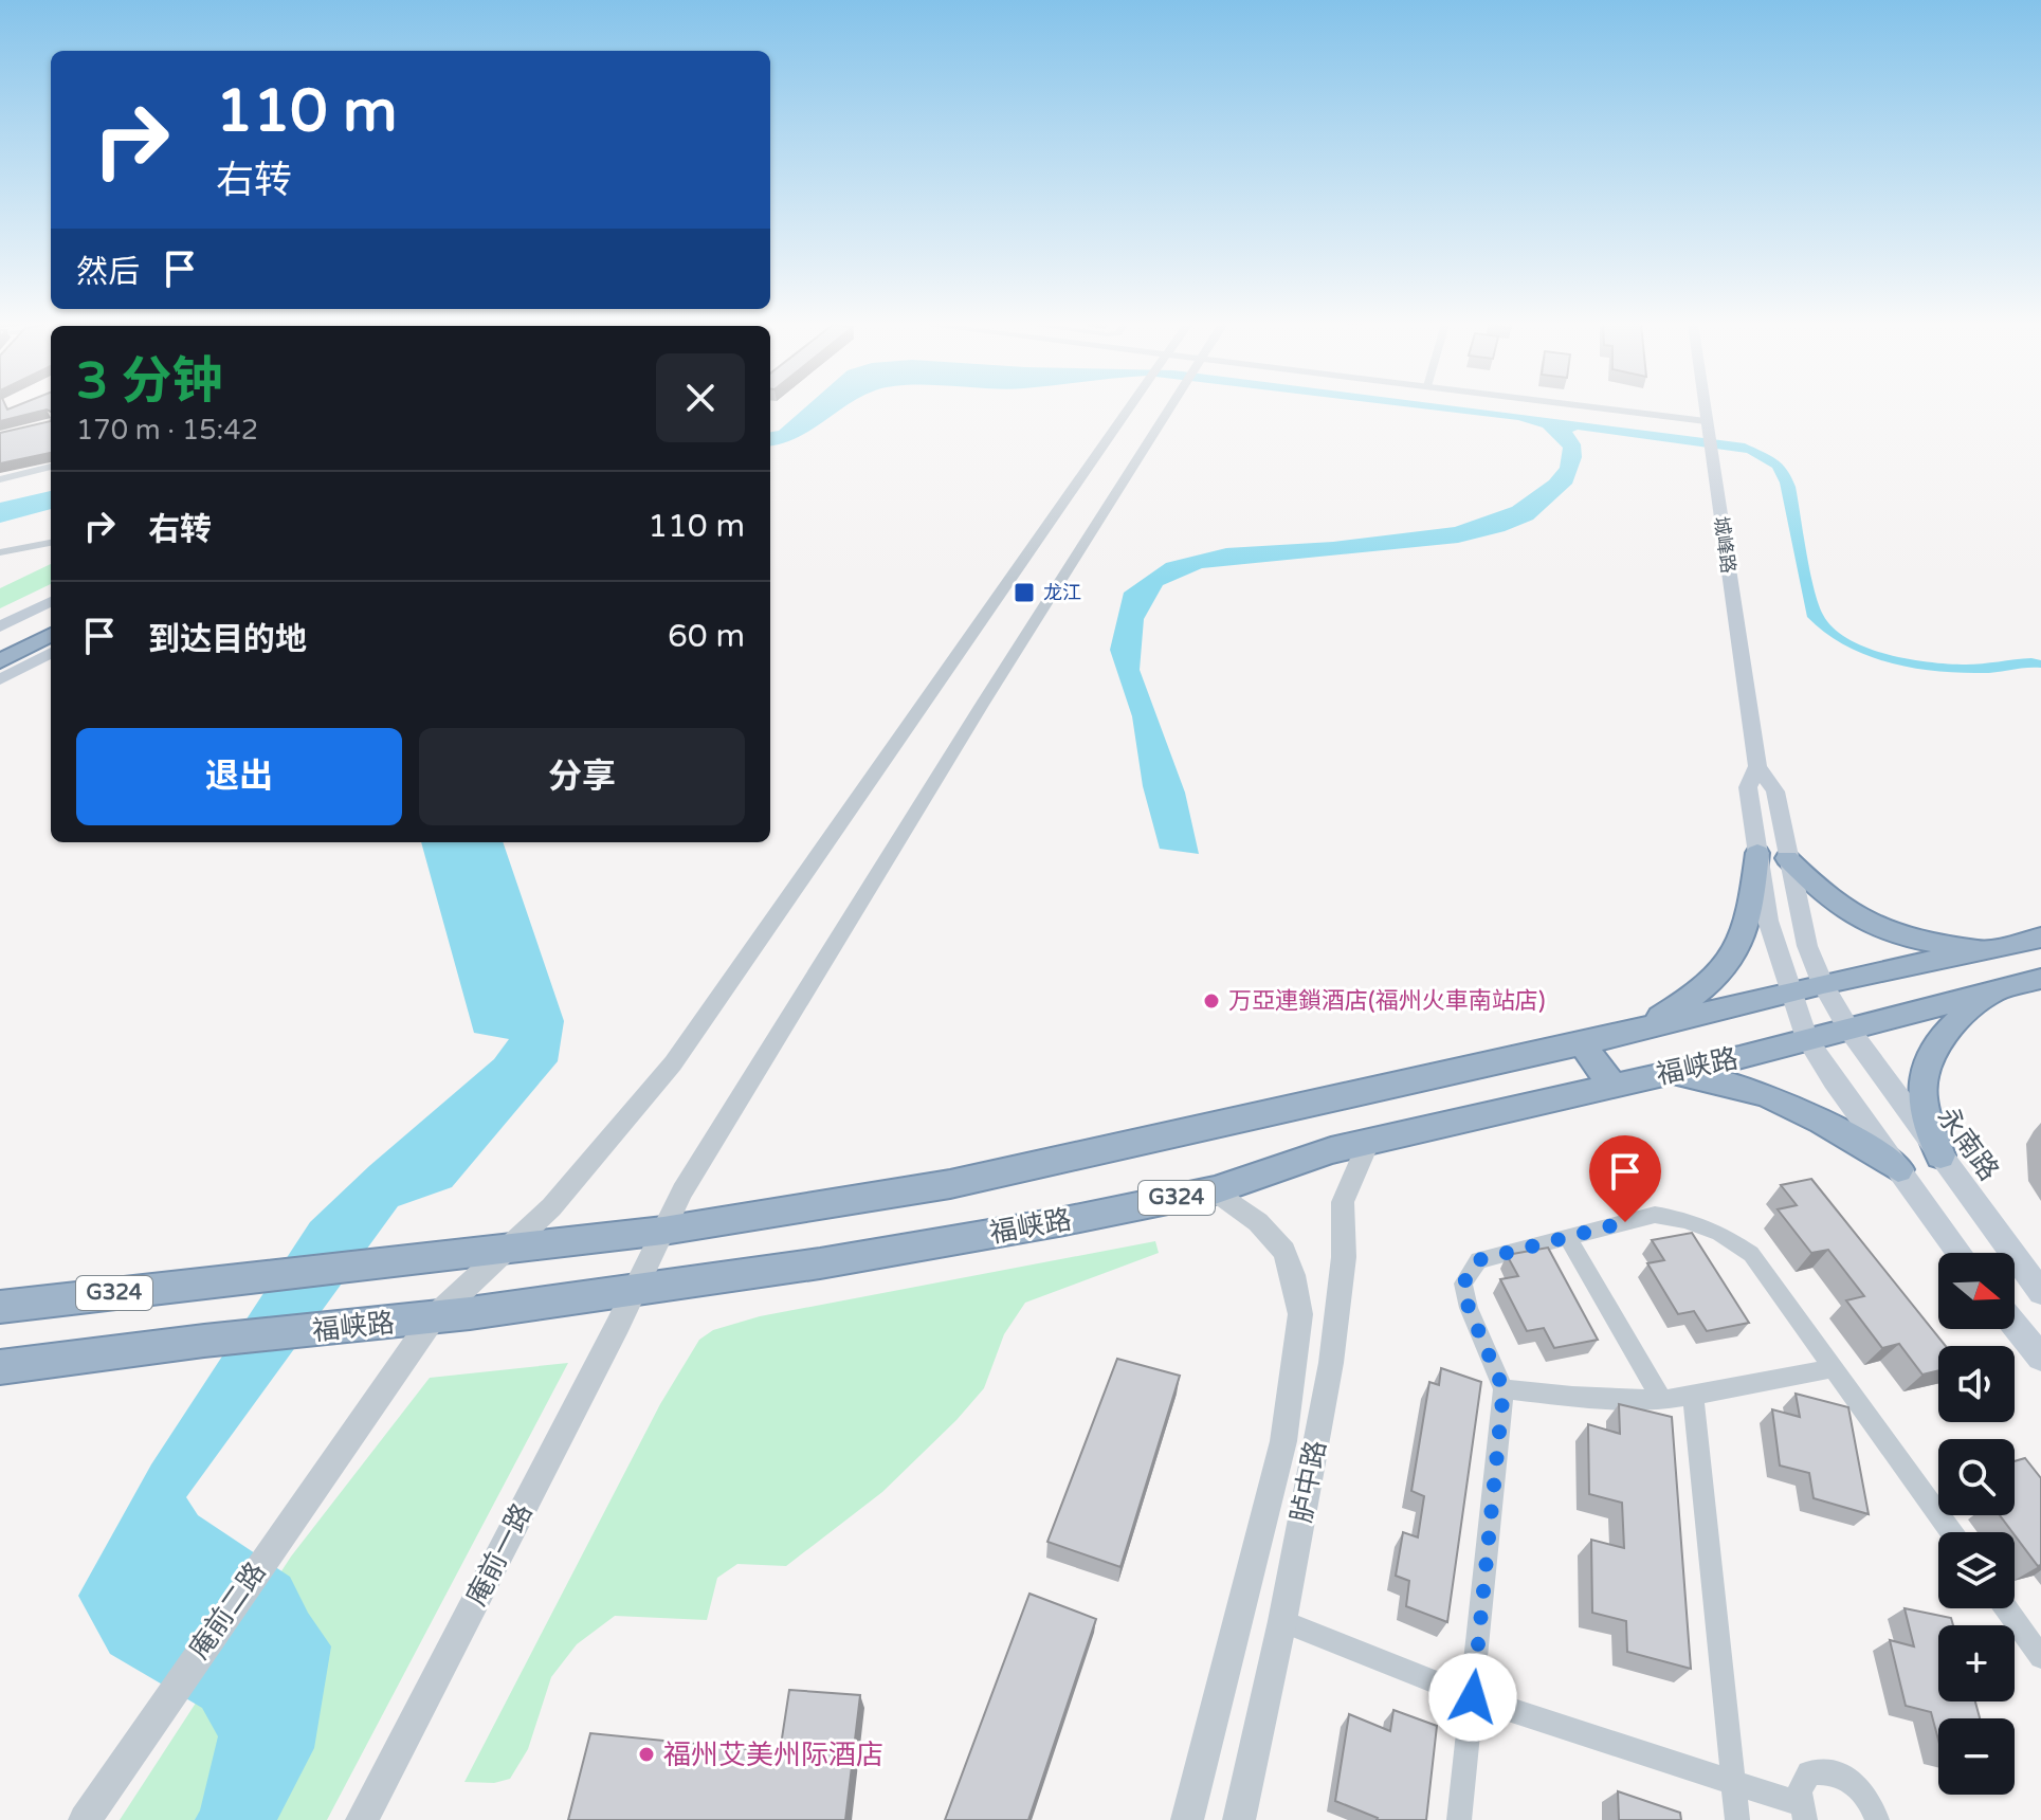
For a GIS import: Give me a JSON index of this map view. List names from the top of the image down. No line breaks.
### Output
{"streets":{"highway":["福峡路","G324"],"main road":["城峰路","永南路"],"street":["胪中路","庵前一路","庵前二路"]},"crossings":[["城峰路","福峡路"],["城峰路","永南路"],["福峡路","永南路"],["福峡路","胪中路"],["福峡路","庵前一路"],["福峡路","庵前二路"]],"places":{"transit":["龙江"],"other":["万亞連鎖酒店(福州火車南站店)","福州艾美州际酒店"]},"north":"right","page":{"turn":["110 m","右转"],"then":"然后","heading":["3 分钟","170 m · 15:42"],"list":[{"name":"右转","value":"110 m"},{"name":"到达目的地","value":"60 m"}],"buttons":["退出","分享"],"map_buttons":["+","−"]}}
